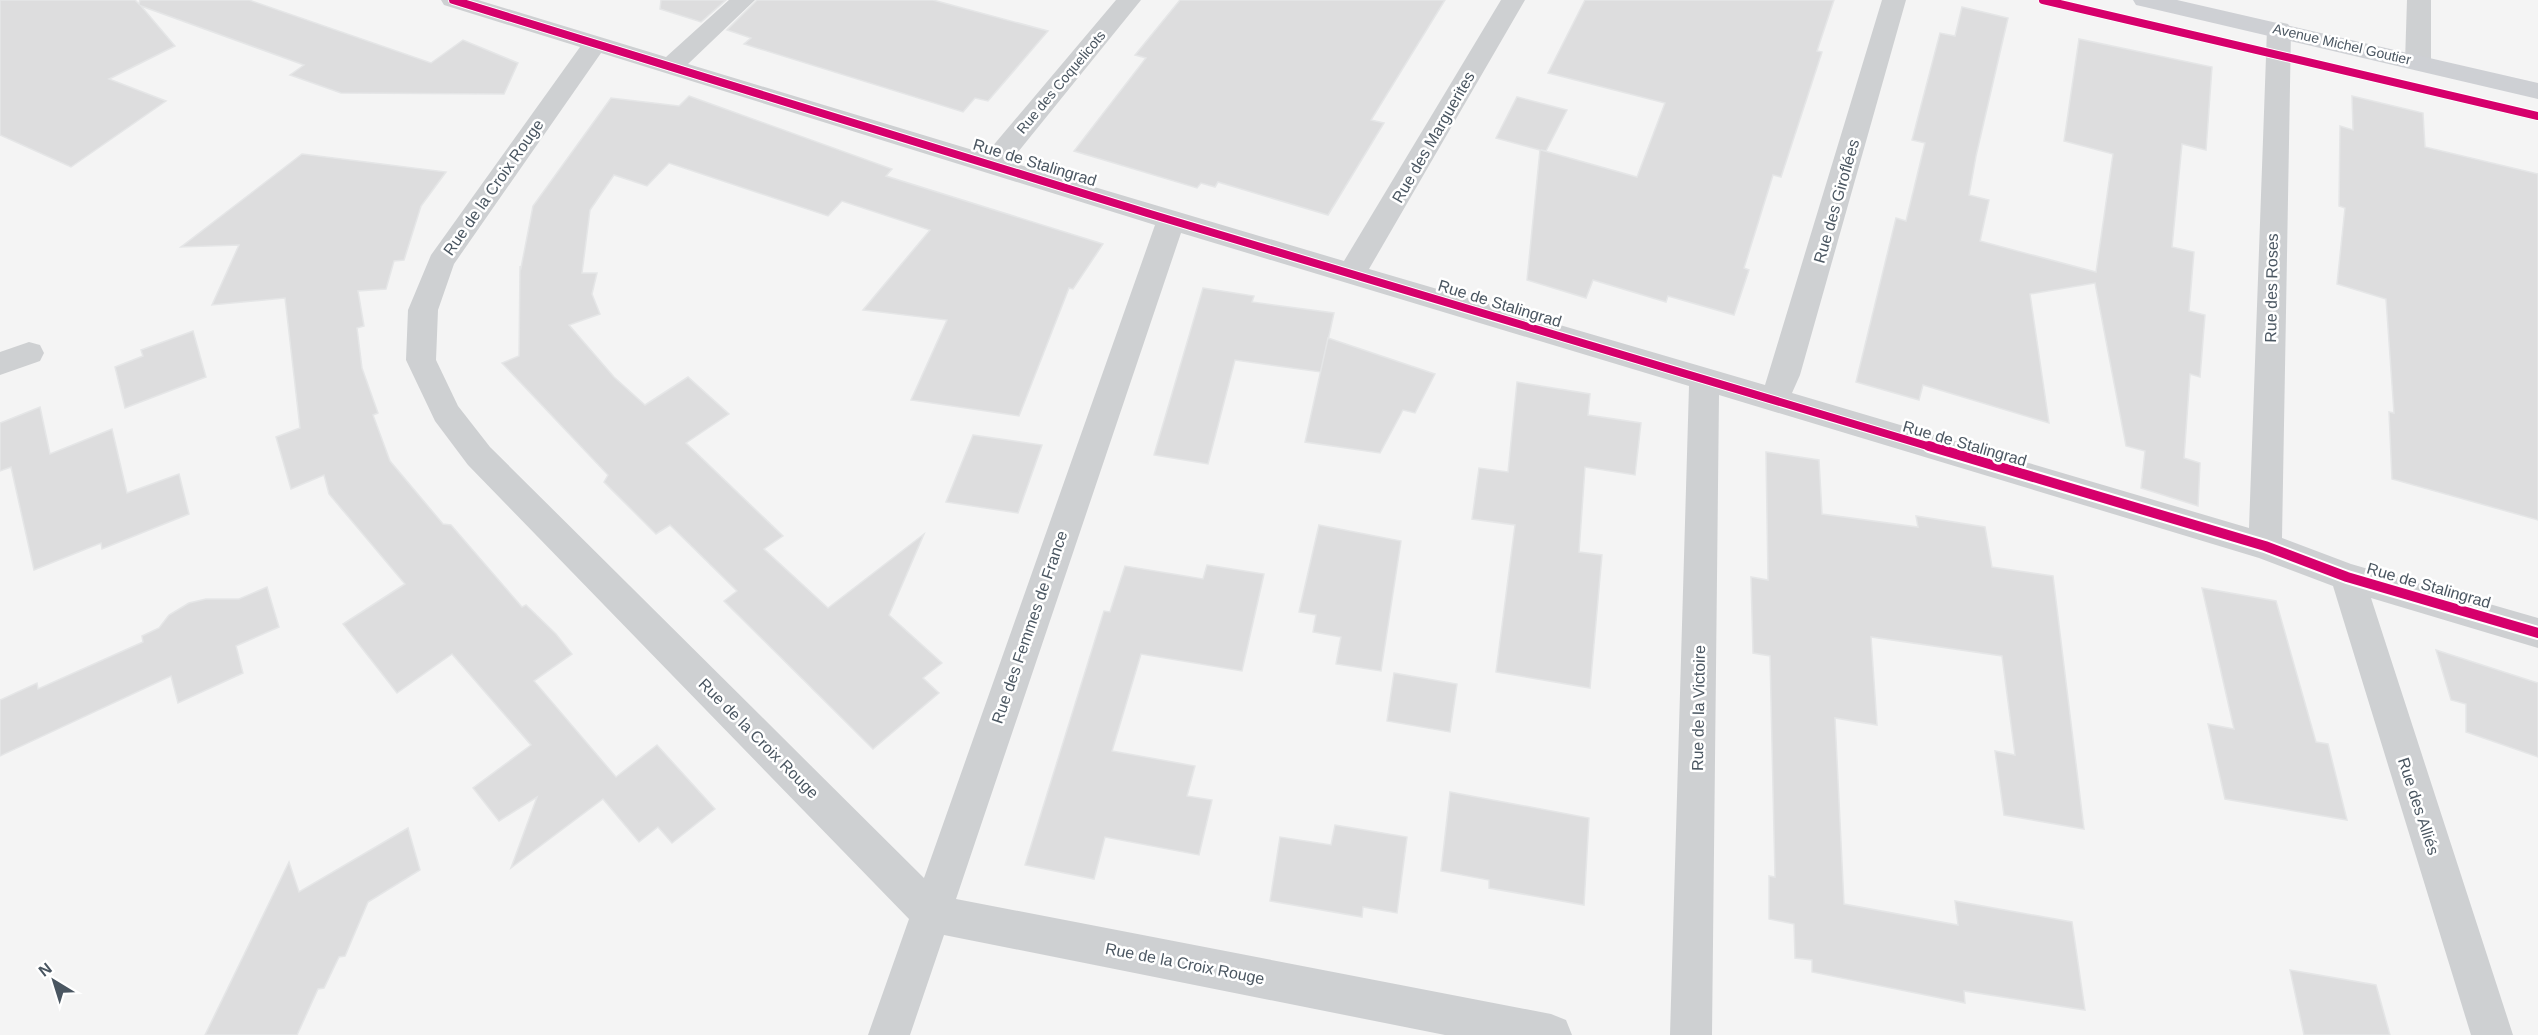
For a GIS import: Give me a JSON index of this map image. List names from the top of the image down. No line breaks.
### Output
{"streets":{"street":["Avenue Michel Goutier","Rue des Coquelicots","Rue des Marguerites","Rue de Stalingrad","Rue de la Croix Rouge","Rue des Giroflées","Rue des Roses","Rue des Femmes de France","Rue de la Victoire","Rue des Alliés"]},"crossings":[["Avenue Michel Goutier","Rue des Roses"],["Rue des Coquelicots","Rue de Stalingrad"],["Rue des Marguerites","Rue de Stalingrad"],["Rue de Stalingrad","Rue de la Croix Rouge"],["Rue de Stalingrad","Rue des Giroflées"],["Rue de Stalingrad","Rue des Roses"],["Rue de Stalingrad","Rue des Femmes de France"],["Rue de Stalingrad","Rue de la Victoire"],["Rue de Stalingrad","Rue des Alliés"],["Rue de la Croix Rouge","Rue des Femmes de France"]],"north":"top left"}
